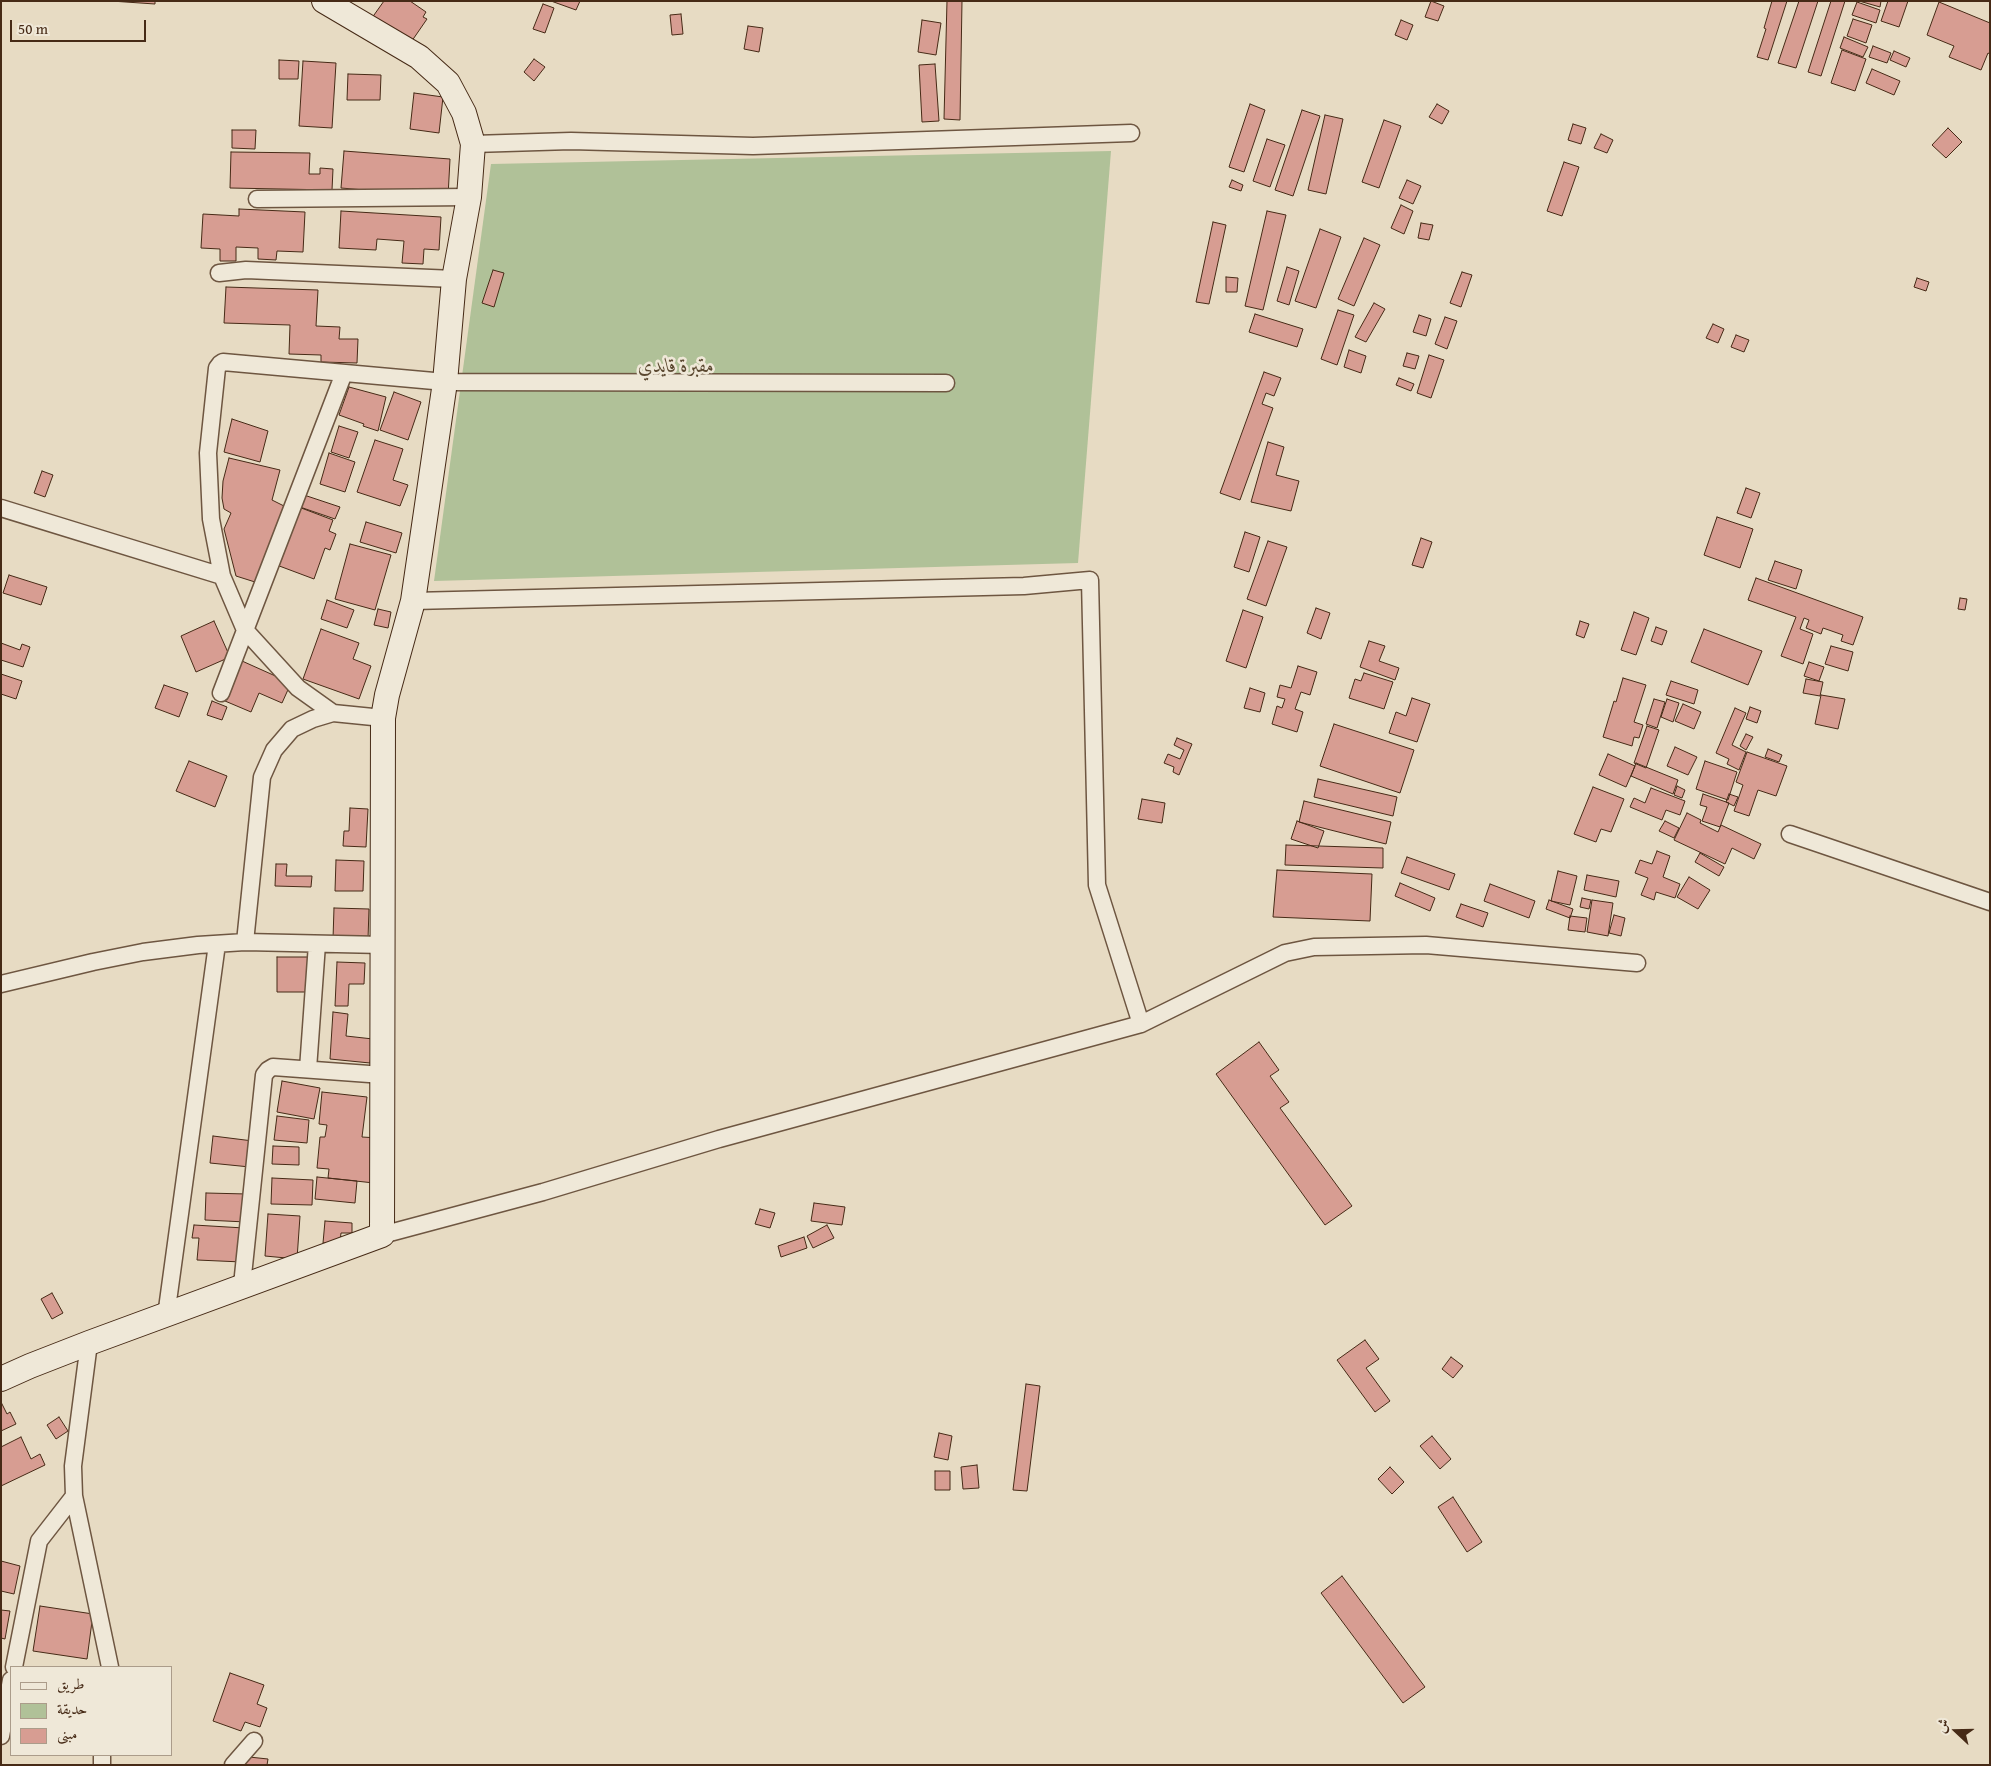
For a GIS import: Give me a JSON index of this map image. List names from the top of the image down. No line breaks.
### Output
{"parks":["مقبرة قايدي"],"legend":["طريق","حديقة","مبنى"],"scale_bar":"50 m","north":"left"}
